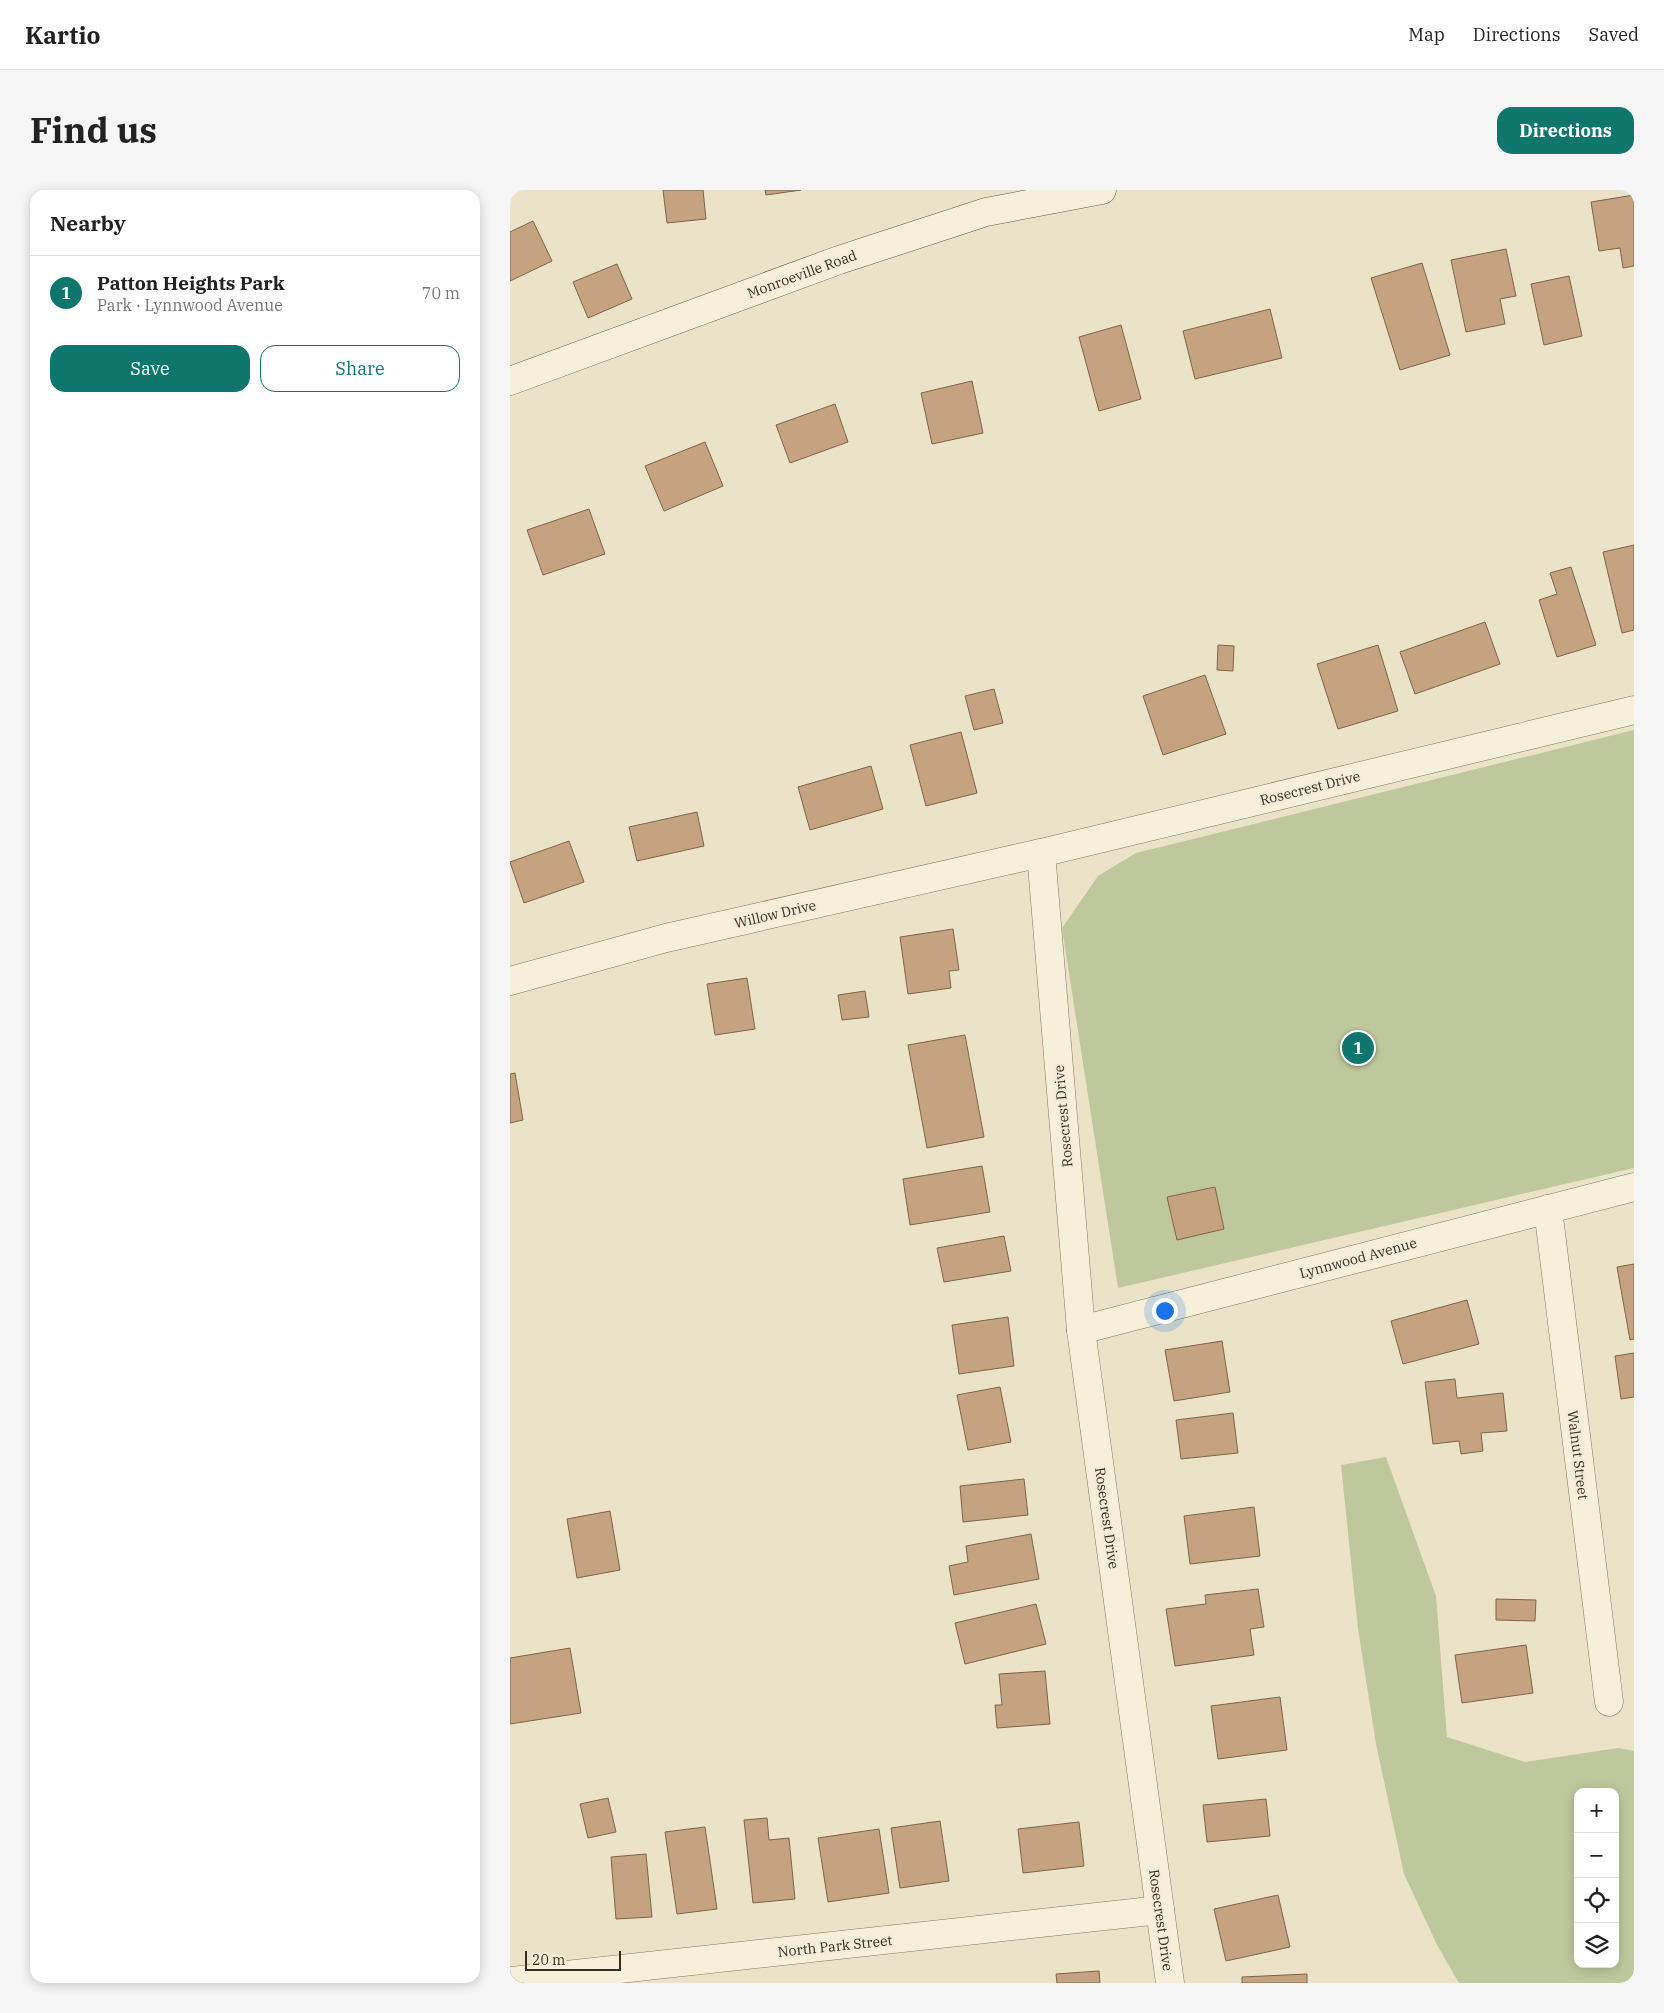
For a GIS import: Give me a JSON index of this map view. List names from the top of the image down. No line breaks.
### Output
{"streets":{"street":["Monroeville Road","Rosecrest Drive","Willow Drive","Lynnwood Avenue","Walnut Street","North Park Street"]},"crossings":[["Rosecrest Drive","Willow Drive"],["Rosecrest Drive","Lynnwood Avenue"],["Rosecrest Drive","North Park Street"],["Lynnwood Avenue","Walnut Street"]],"scale_bar":"20 m","page":{"header":"Kartio","nav":["Map","Directions","Saved"],"title":"Find us","buttons":["Directions",["Save","Share"]],"heading":"Nearby","list":[{"mark":"1","name":"Patton Heights Park","note":"Park · Lynnwood Avenue","value":"70 m"}],"pins":"1","map_buttons":["+","−"],"scale":"20 m"}}
